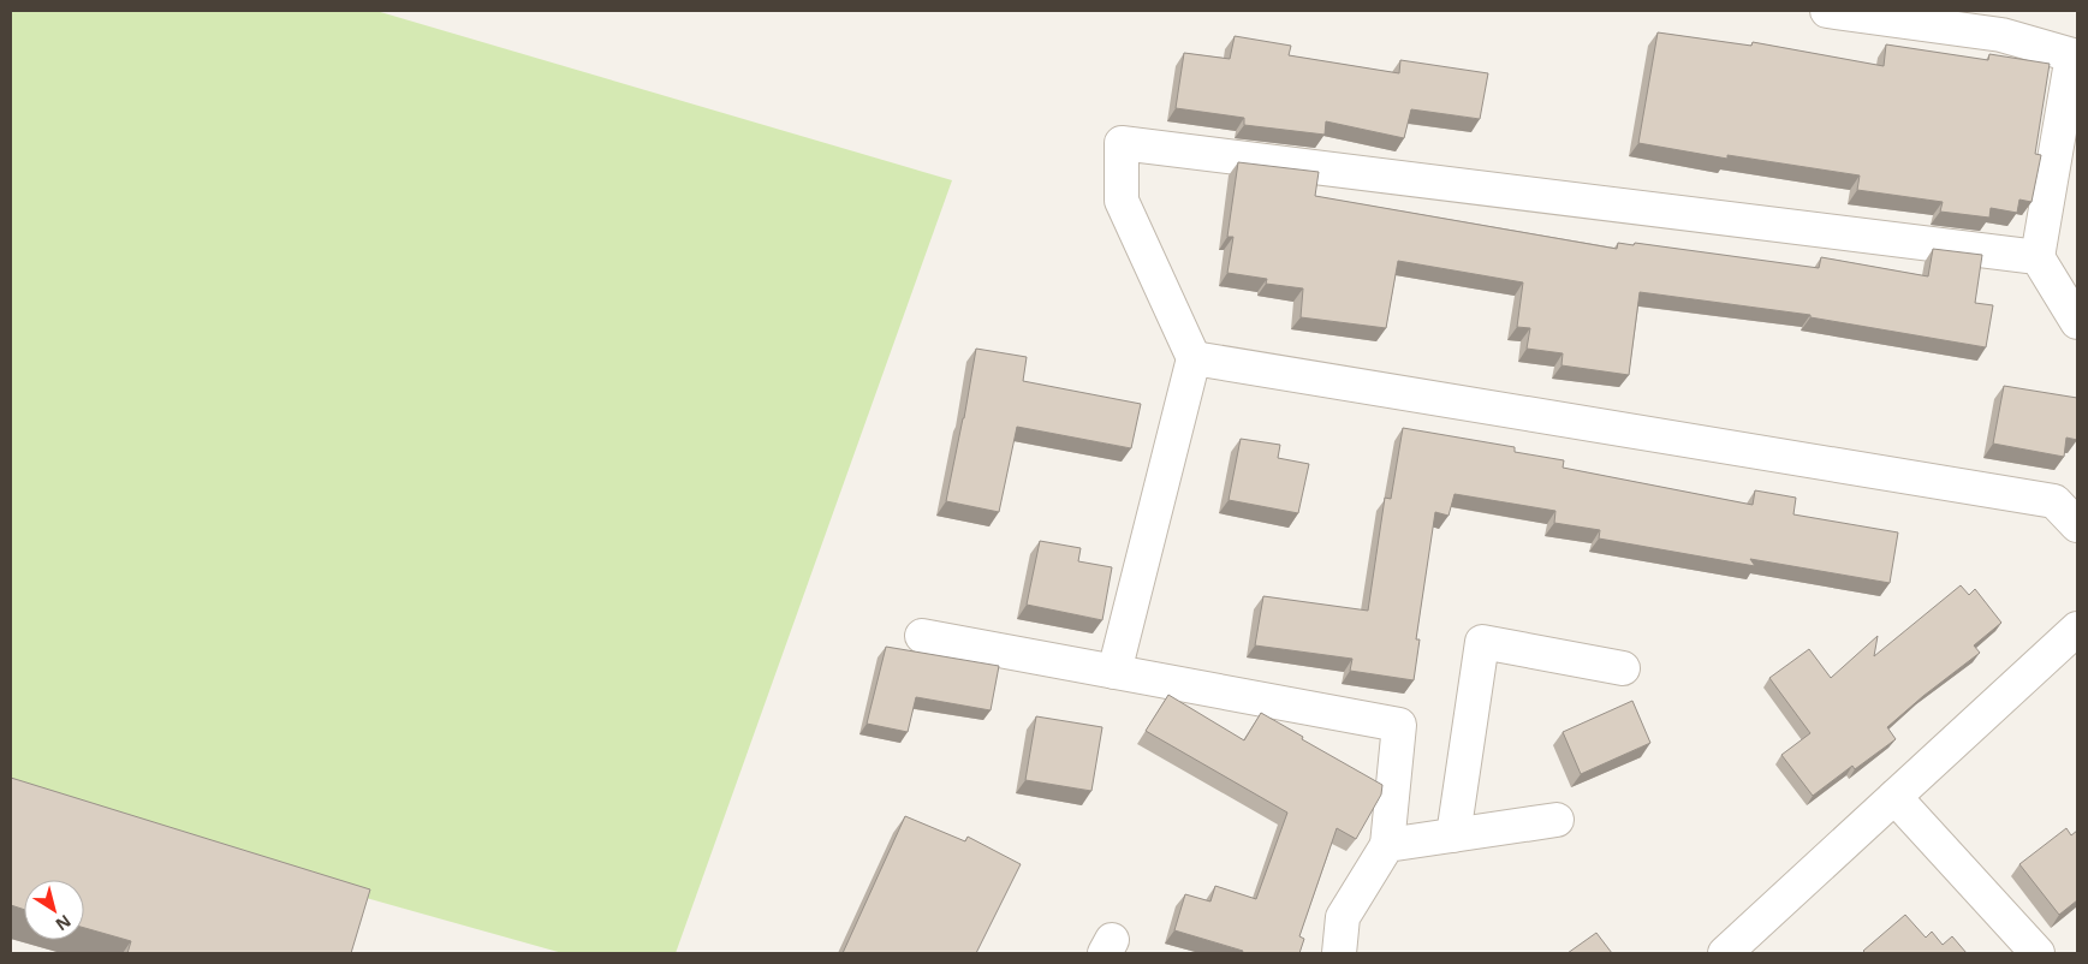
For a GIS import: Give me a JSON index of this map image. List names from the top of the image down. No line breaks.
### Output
{"north":"bottom right"}
